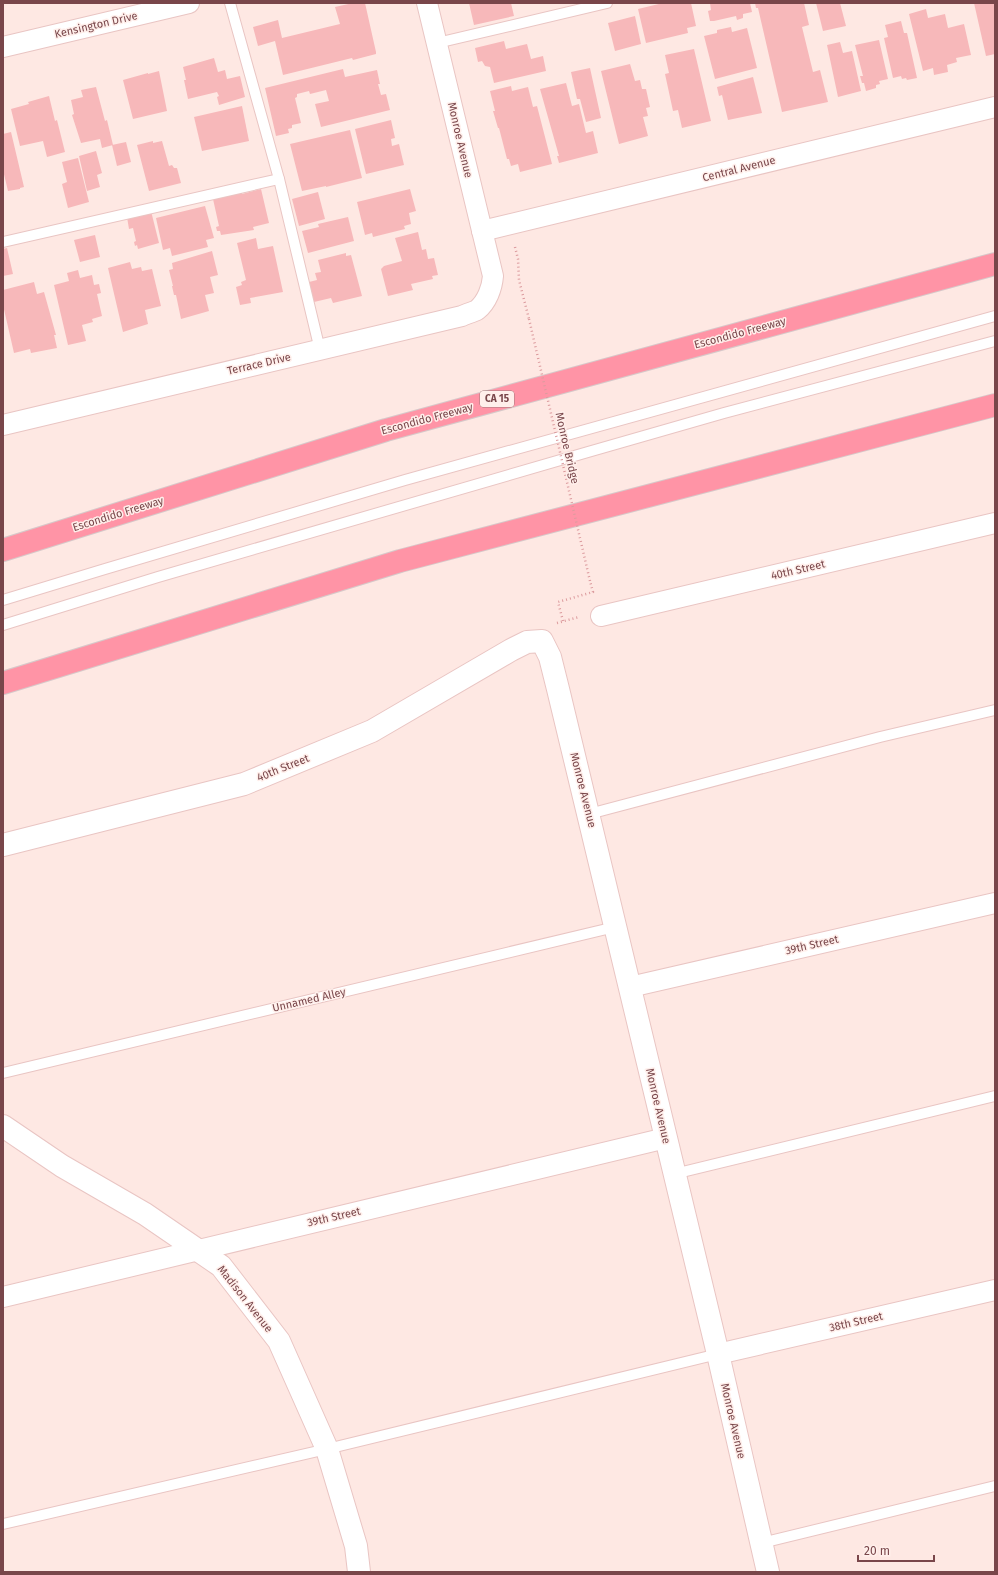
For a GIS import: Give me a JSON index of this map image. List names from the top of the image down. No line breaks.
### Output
{"streets":{"highway":["Escondido Freeway","CA 15"],"street":["Kensington Drive","Monroe Avenue","Central Avenue","Terrace Drive","40th Street","39th Street","Madison Avenue","38th Street"],"lane":["Unnamed Alley"],"path":["Monroe Bridge"]},"crossings":[["Monroe Avenue","Central Avenue"],["Monroe Avenue","Terrace Drive"],["Monroe Avenue","40th Street"],["Monroe Avenue","39th Street"],["Monroe Avenue","Unnamed Alley"],["Monroe Avenue","38th Street"],["39th Street","Madison Avenue"]],"scale_bar":"20 m"}
